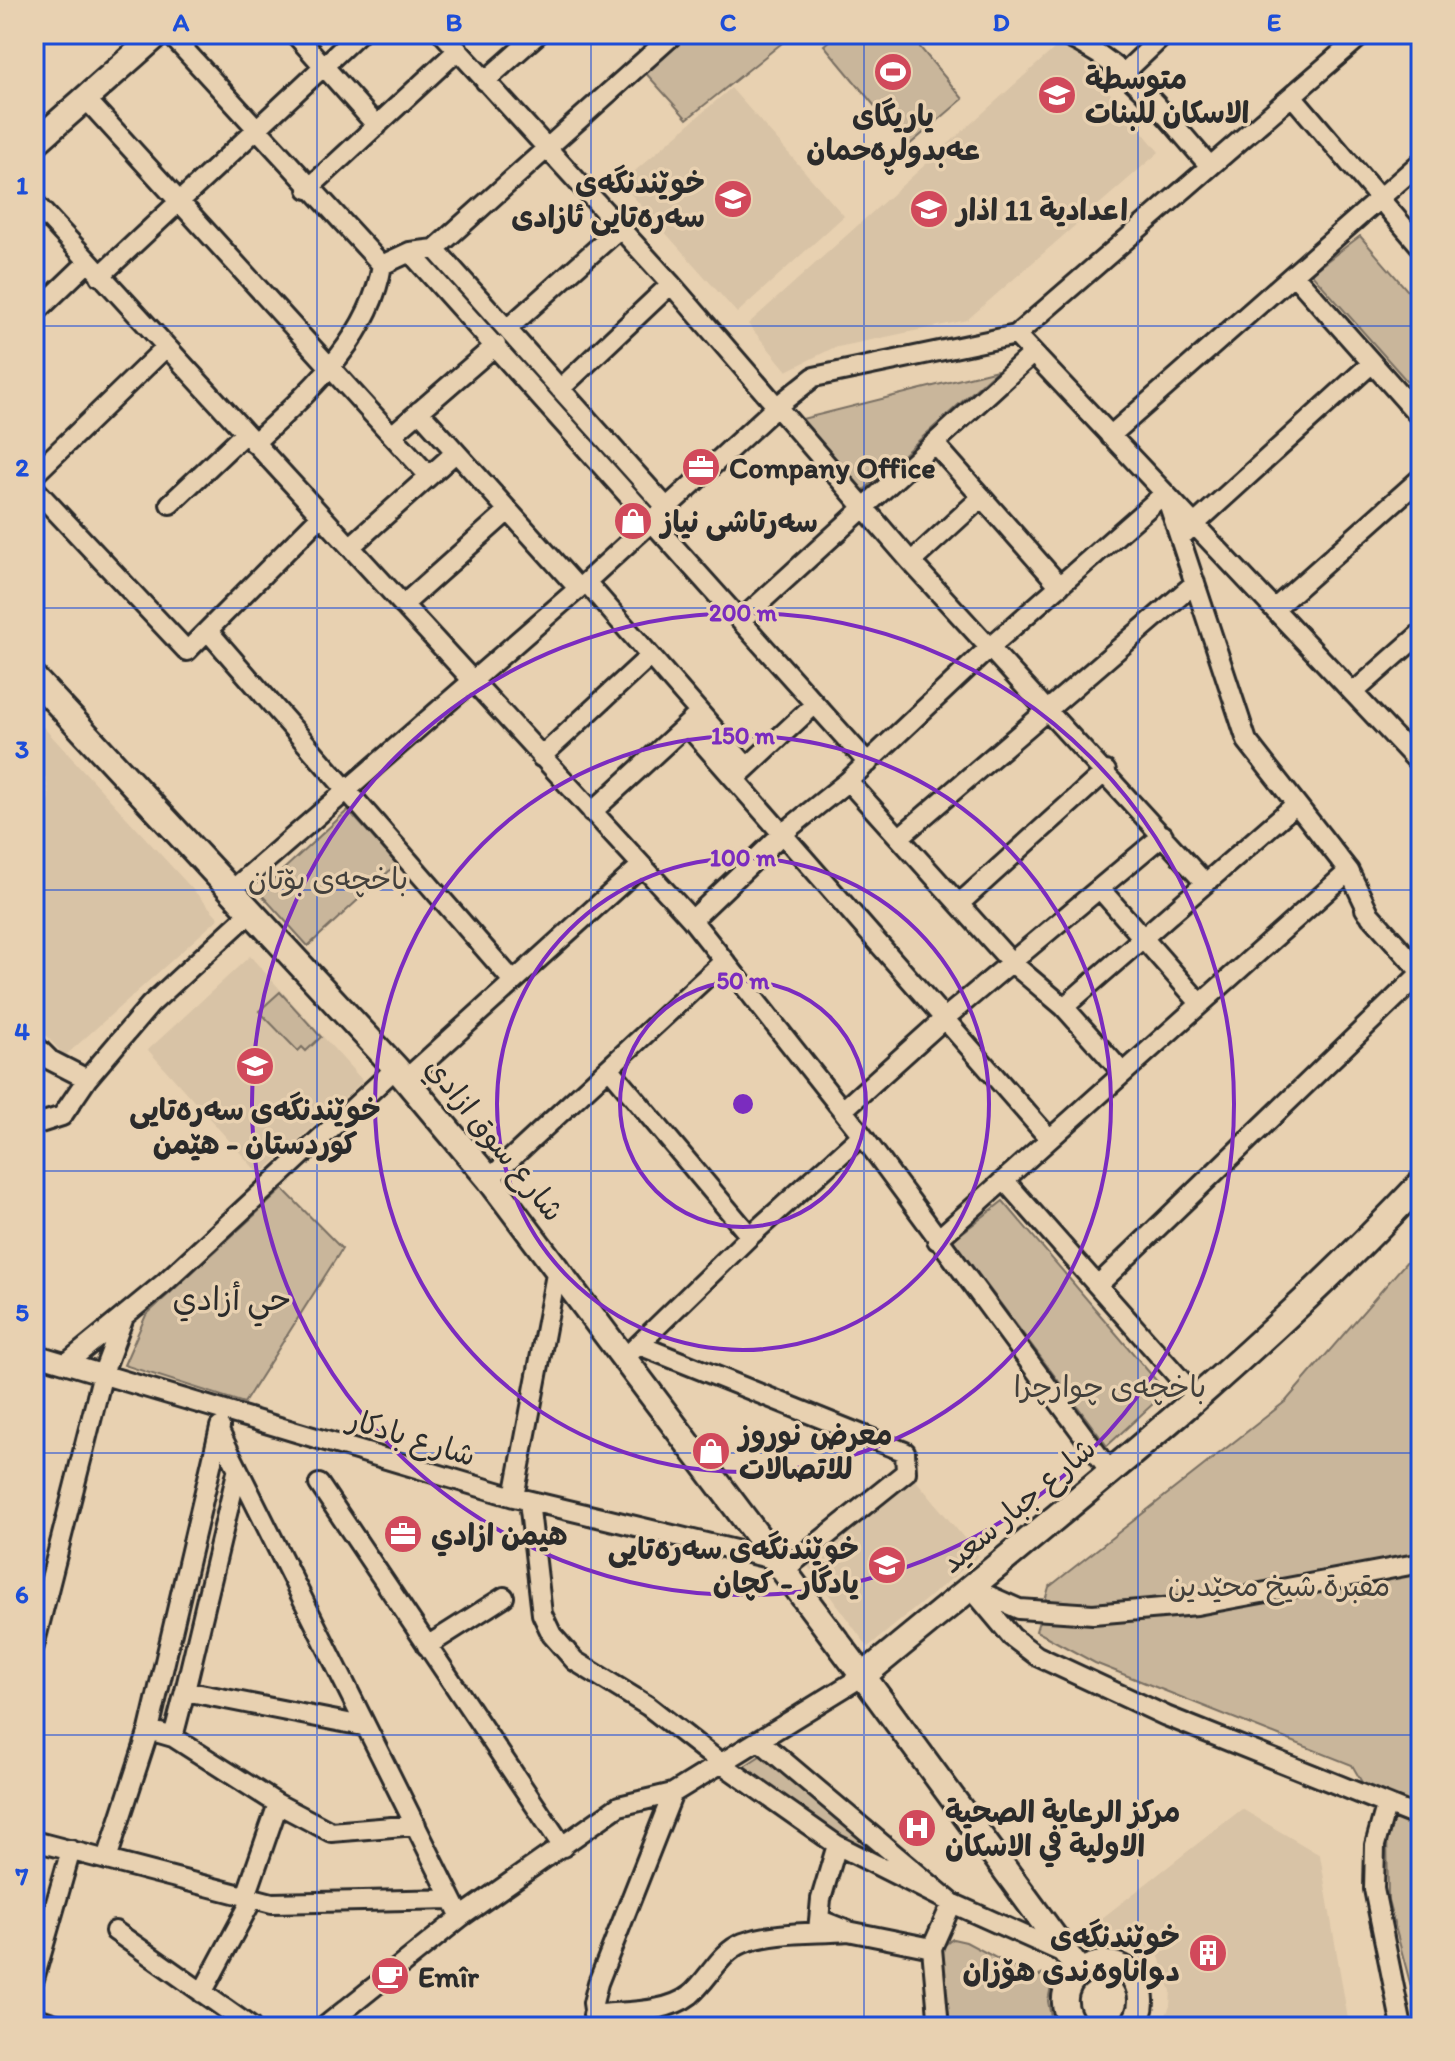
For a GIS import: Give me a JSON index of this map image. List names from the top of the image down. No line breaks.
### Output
{"streets":{"street":["شارع سوق ازادي","شارع بادكار","شارع جبار سعيد"]},"crossings":[["شارع سوق ازادي","شارع بادكار"],["شارع سوق ازادي","شارع جبار سعيد"]],"districts":["حي أزادي"],"parks":["باخچەی بۆتان","باخچەی چوارچرا","مقبرة شيخ محێدین"],"places":{"sports":["یاریگای عەبدولڕەحمان"],"school or university":["متوسطة الاسكان للبنات","خوێندنگەی سەرەتایی ئازادی","اعدادية 11 اذار","خوێندنگەی سەرەتایی کوردستان - هێمن","خوێندنگەی سەرەتایی یادگار - کچان"],"office":["Company Office","هيمن ازادي"],"shop":["سەرتاشی نیاز","معرض نوروز للاتصالات"],"hospital":["مركز الرعاية الصحية الاولية في الاسكان"],"building":["خوێندنگەی دواناوەندی هۆزان"],"cafe":["Emîr"]},"grid":{"columns":["A","B","C","D","E"],"rows":["1","2","3","4","5","6","7"]},"rings":["200 m","150 m","100 m","50 m"]}
